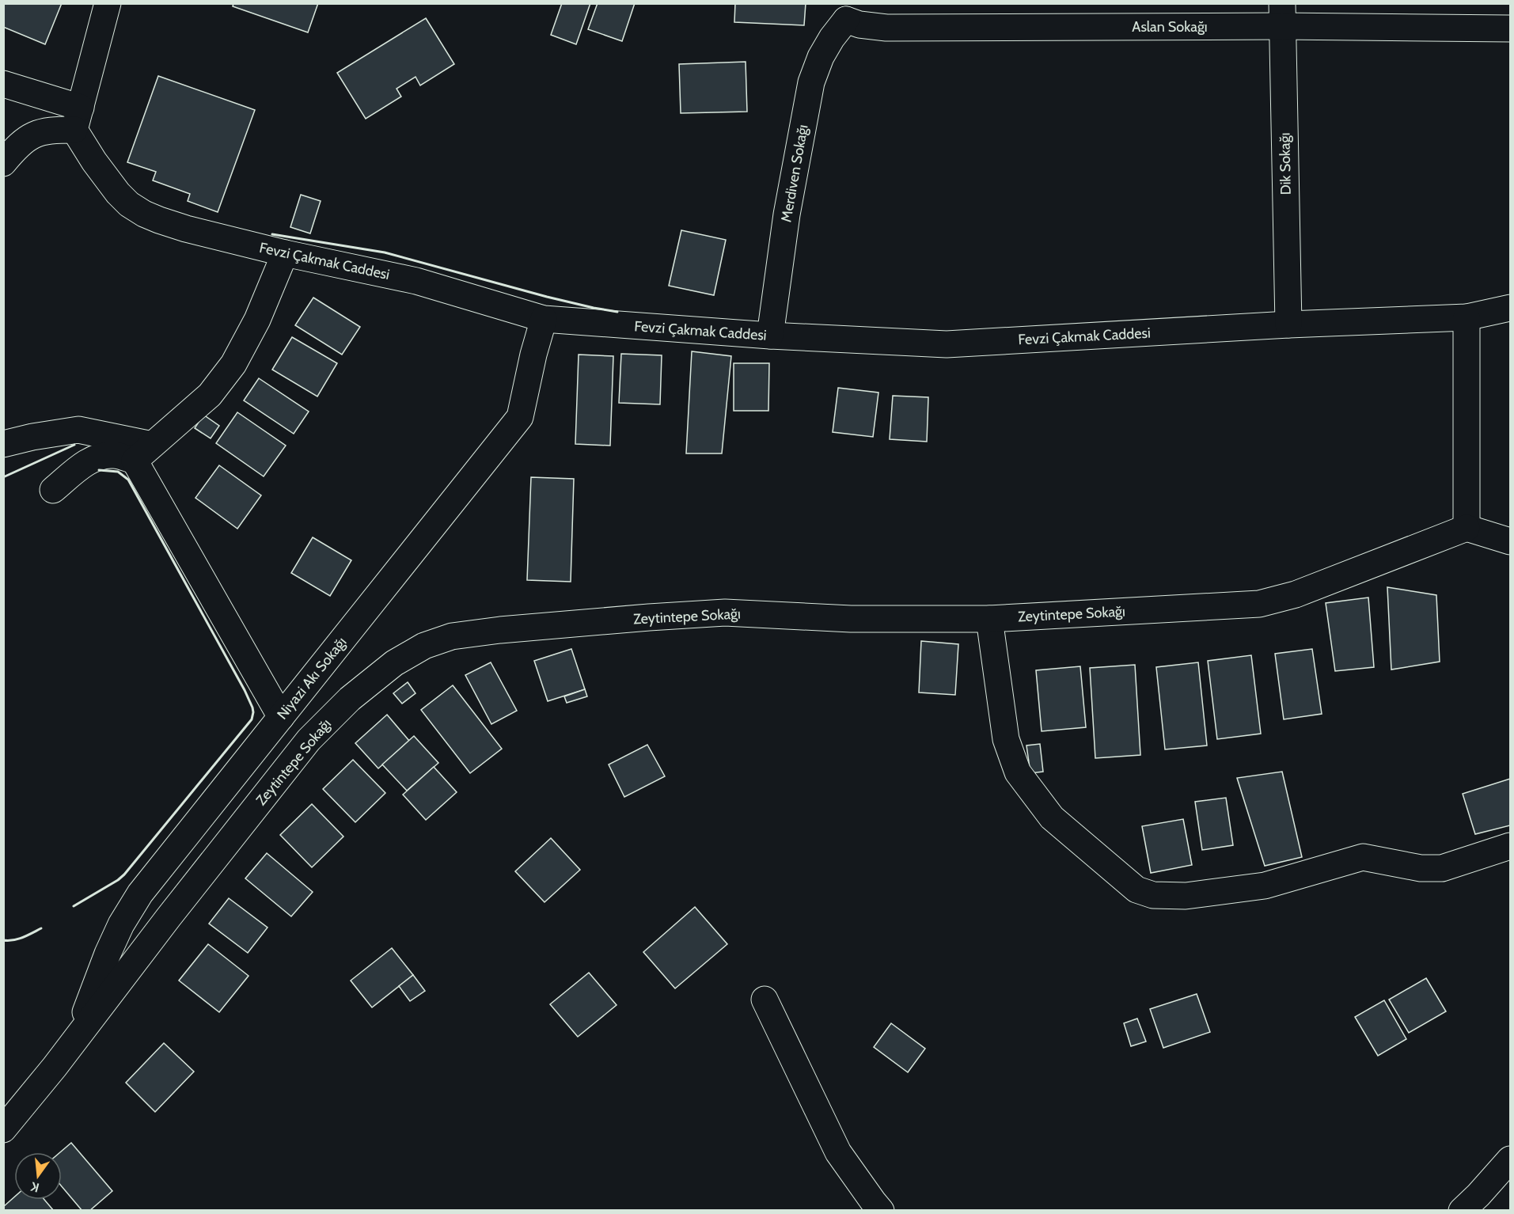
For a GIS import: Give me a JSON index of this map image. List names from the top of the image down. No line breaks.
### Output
{"streets":{"street":["Aslan Sokağı","Dik Sokağı","Merdiven Sokağı","Fevzi Çakmak Caddesi","Zeytintepe Sokağı","Niyazi Akı Sokağı"]},"crossings":[["Aslan Sokağı","Dik Sokağı"],["Aslan Sokağı","Merdiven Sokağı"],["Dik Sokağı","Fevzi Çakmak Caddesi"],["Merdiven Sokağı","Fevzi Çakmak Caddesi"],["Fevzi Çakmak Caddesi","Niyazi Akı Sokağı"],["Zeytintepe Sokağı","Niyazi Akı Sokağı"]],"north":"bottom"}
